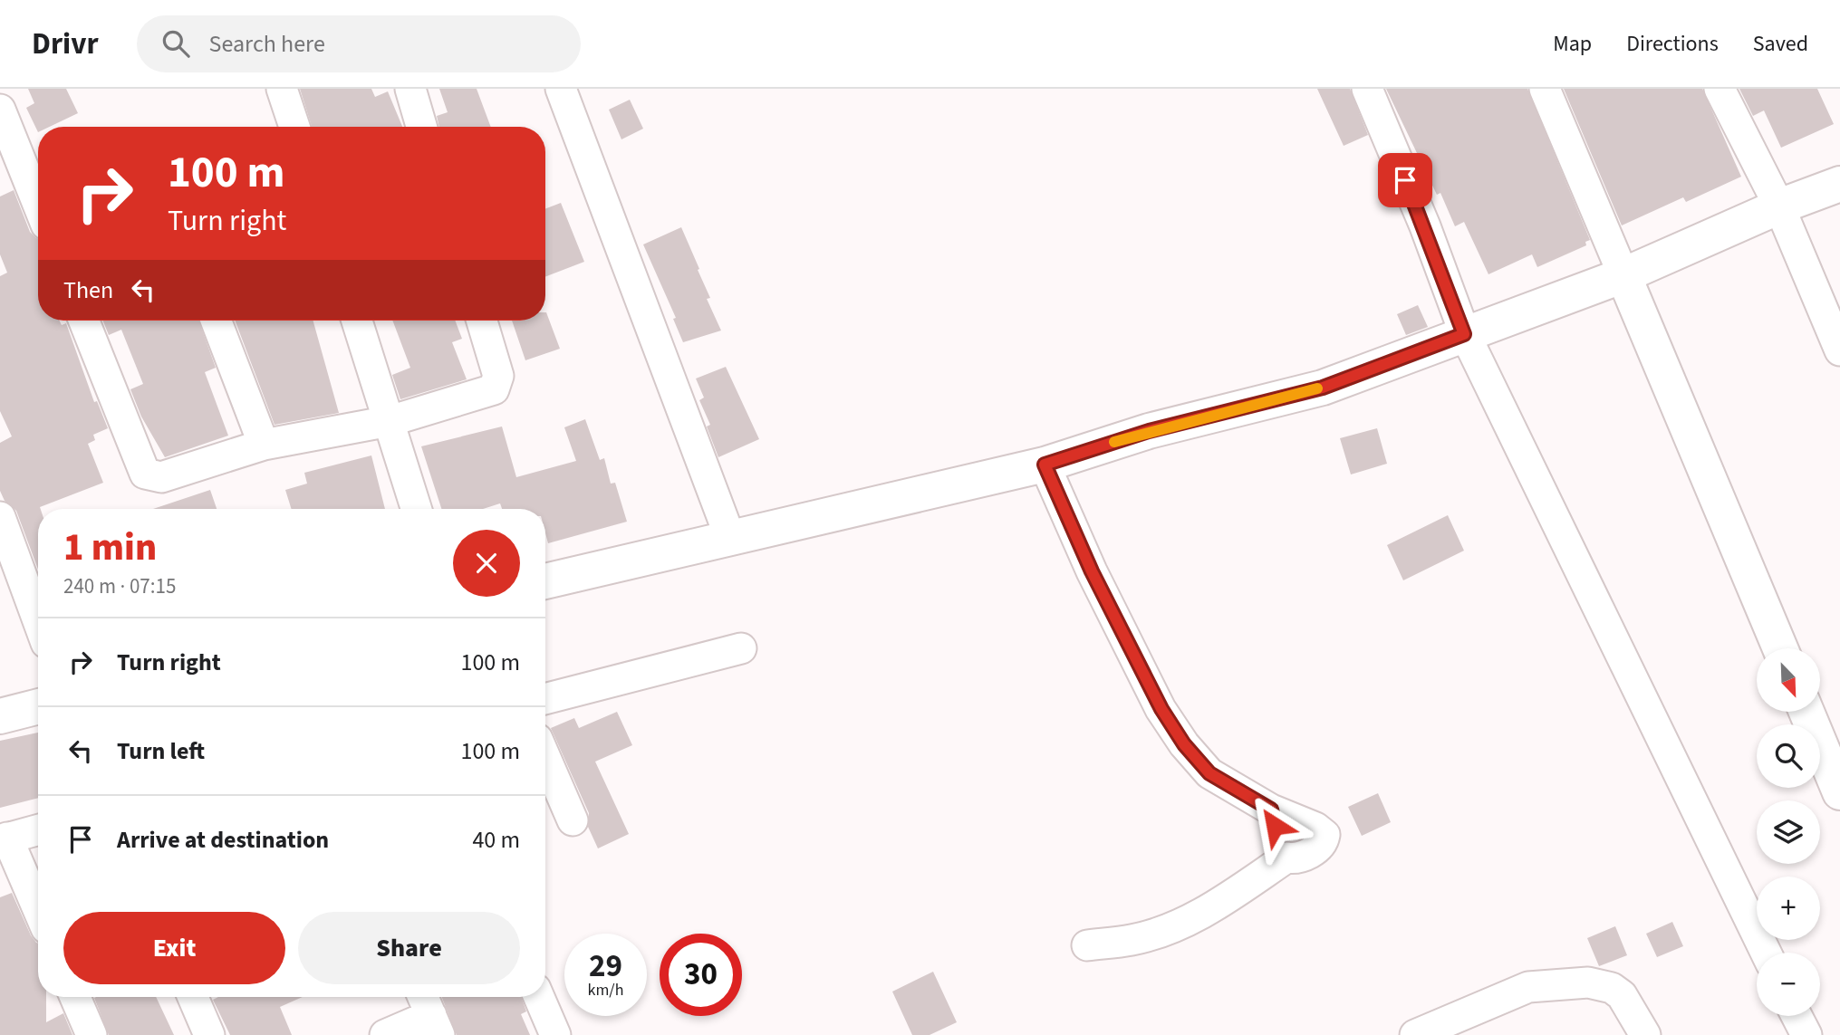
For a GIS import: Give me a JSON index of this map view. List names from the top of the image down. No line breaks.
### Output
{"north":"bottom right","page":{"header":"Drivr","search":"Search here","nav":["Map","Directions","Saved"],"turn":["100 m","Turn right"],"then":"Then","heading":["1 min","240 m · 07:15"],"list":[{"name":"Turn right","value":"100 m"},{"name":"Turn left","value":"100 m"},{"name":"Arrive at destination","value":"40 m"}],"map_buttons":["+","−"],"buttons":["Exit","Share"],"speed":"29 km/h","limit":"30"}}
